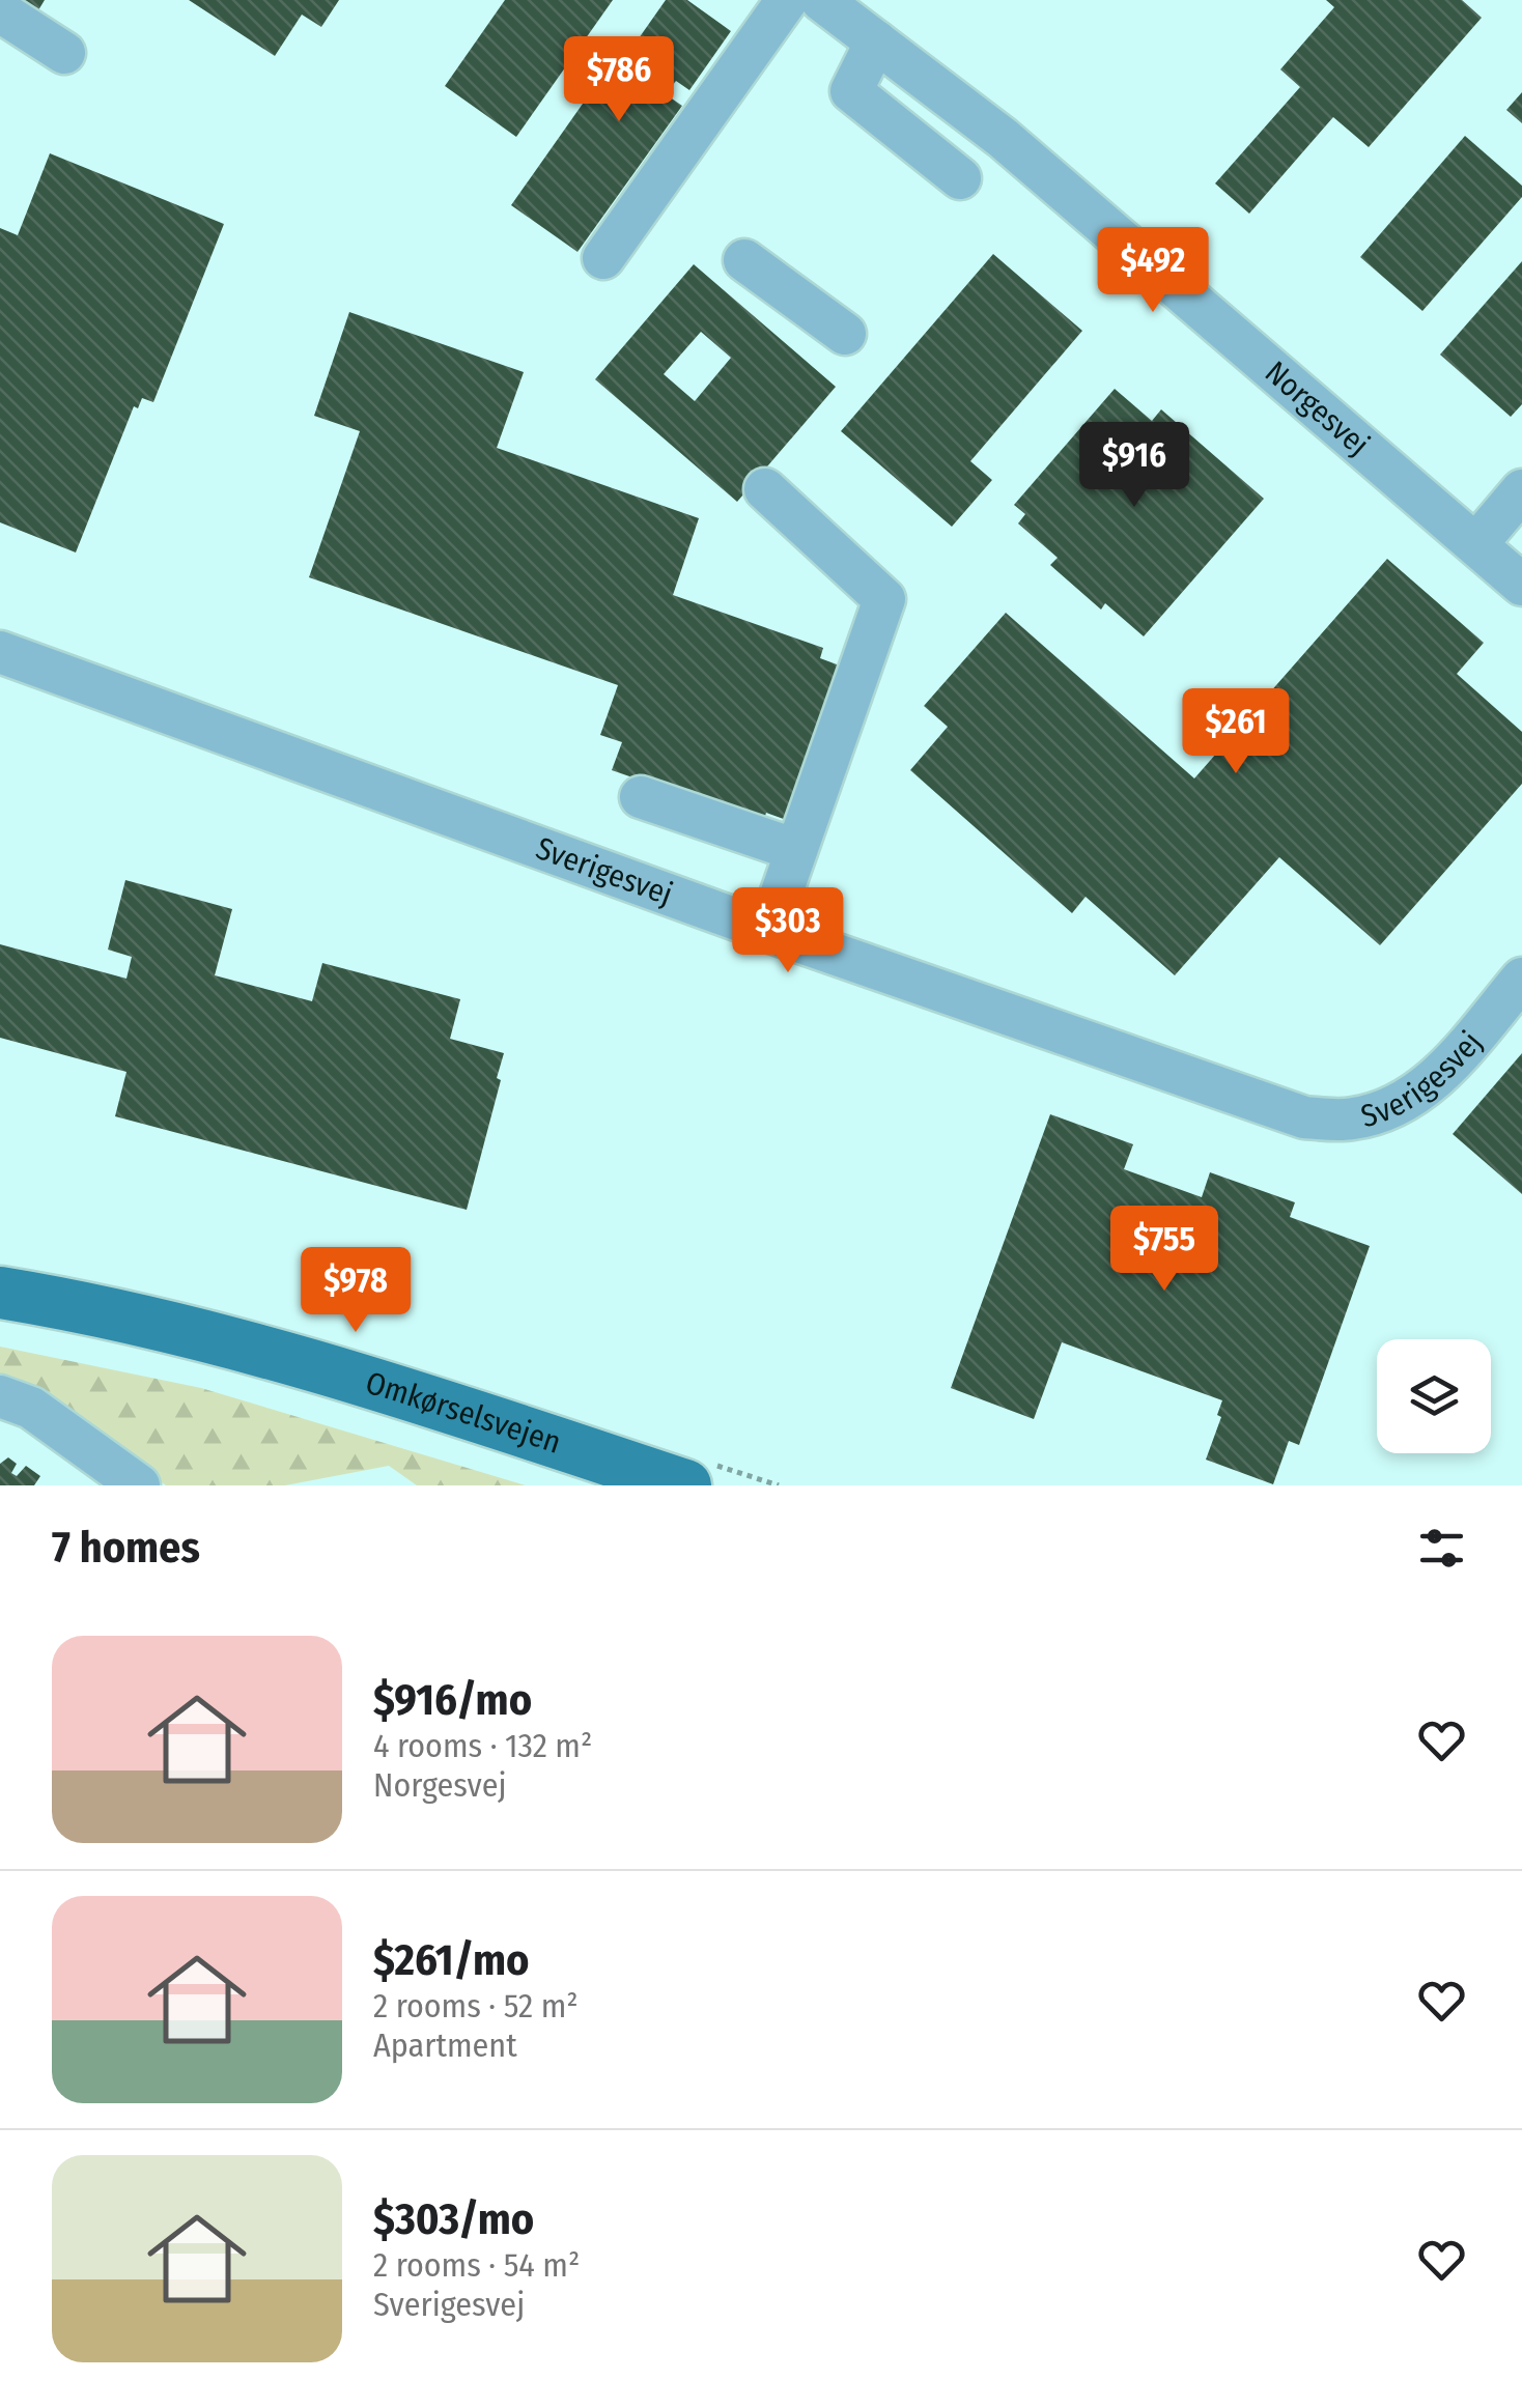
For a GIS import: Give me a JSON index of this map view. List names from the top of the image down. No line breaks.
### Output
{"streets":{"main road":["Omkørselsvejen"],"street":["Norgesvej","Sverigesvej"]},"page":{"price":["$786","$492","$916","$261","$303","$755","$978"],"heading":"7 homes","list":[{"name":"$916/mo","note":"4 rooms · 132 m² · Norgesvej"},{"name":"$261/mo","note":"2 rooms · 52 m² · Apartment"},{"name":"$303/mo","note":"2 rooms · 54 m² · Sverigesvej"}]}}
